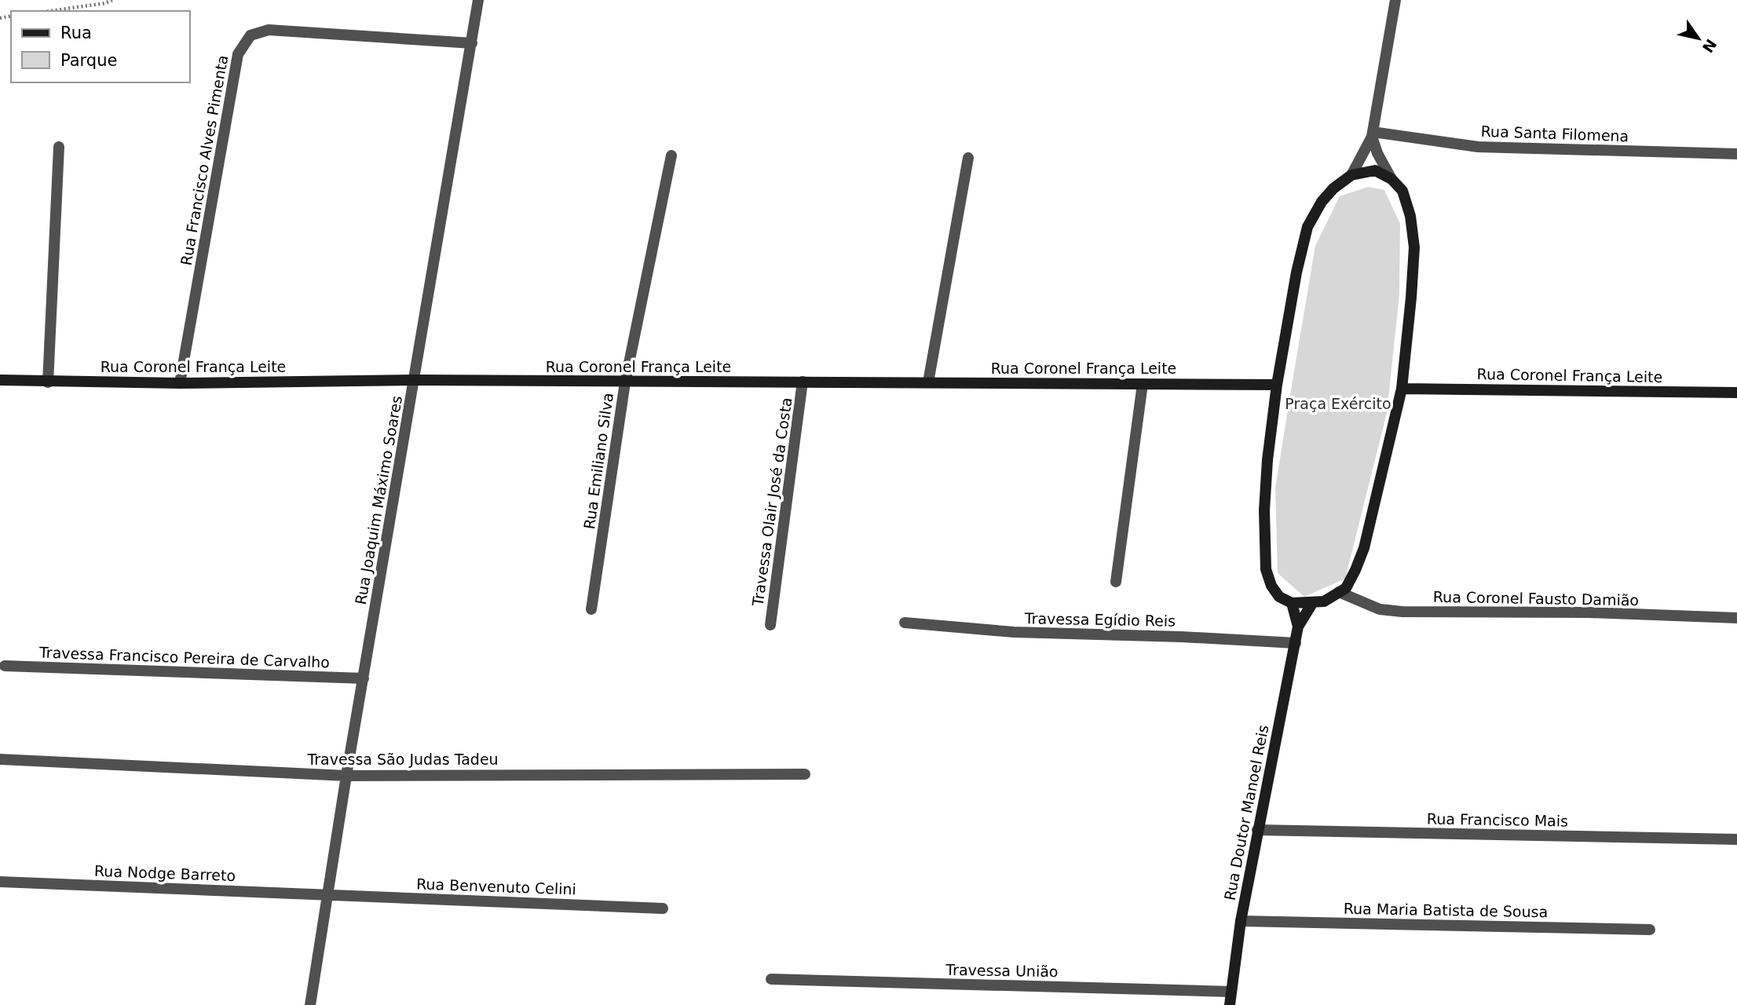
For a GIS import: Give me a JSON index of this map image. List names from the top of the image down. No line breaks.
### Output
{"streets":{"main road":["Rua Coronel França Leite","Rua Doutor Manoel Reis"],"street":["Rua Santa Filomena","Rua Francisco Alves Pimenta","Rua Emiliano Silva","Rua Joaquim Máximo Soares","Travessa Olair José da Costa","Rua Coronel Fausto Damião","Travessa Egídio Reis","Travessa Francisco Pereira de Carvalho","Travessa São Judas Tadeu","Rua Francisco Mais","Rua Nodge Barreto","Rua Benvenuto Celini","Rua Maria Batista de Sousa","Travessa União"]},"crossings":[["Rua Francisco Alves Pimenta","Rua Coronel França Leite"],["Rua Francisco Alves Pimenta","Rua Joaquim Máximo Soares"],["Rua Coronel França Leite","Rua Emiliano Silva"],["Rua Coronel França Leite","Rua Joaquim Máximo Soares"],["Rua Coronel França Leite","Travessa Olair José da Costa"],["Rua Joaquim Máximo Soares","Travessa Francisco Pereira de Carvalho"],["Rua Joaquim Máximo Soares","Travessa São Judas Tadeu"],["Rua Joaquim Máximo Soares","Rua Nodge Barreto"],["Rua Joaquim Máximo Soares","Rua Benvenuto Celini"],["Travessa Egídio Reis","Rua Doutor Manoel Reis"],["Rua Doutor Manoel Reis","Rua Francisco Mais"],["Rua Doutor Manoel Reis","Rua Maria Batista de Sousa"],["Rua Doutor Manoel Reis","Travessa União"],["Rua Nodge Barreto","Rua Benvenuto Celini"]],"parks":["Praça Exército"],"legend":["Rua","Parque"],"north":"bottom right"}
